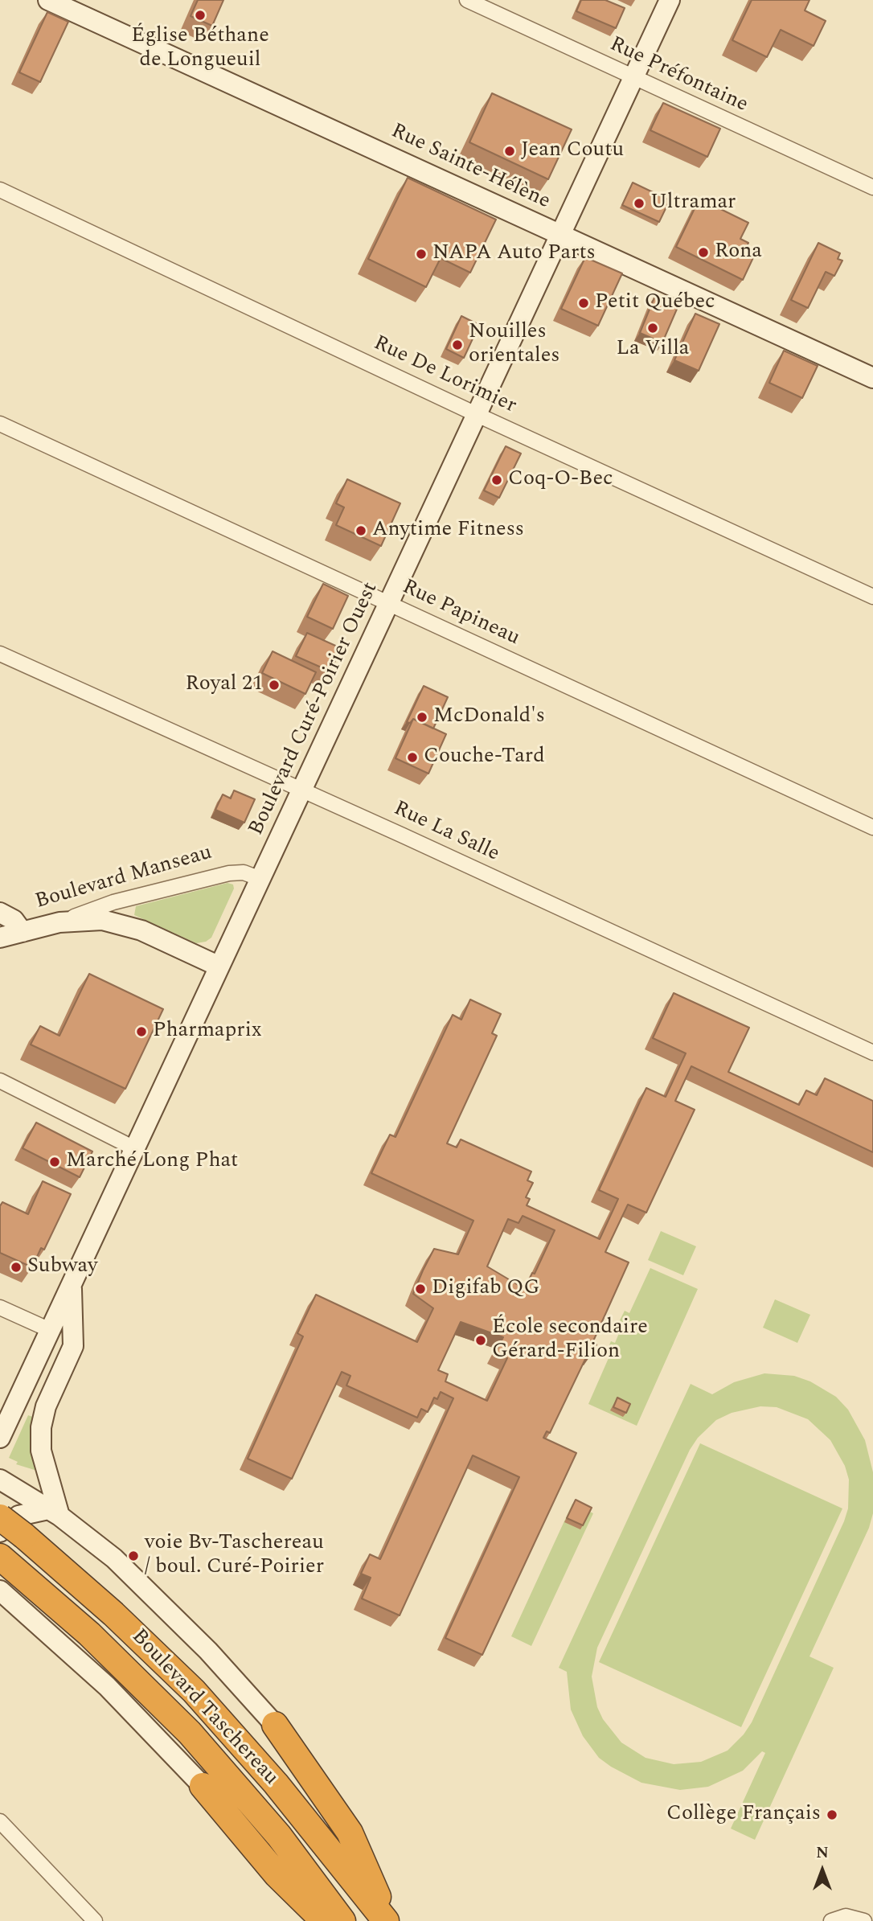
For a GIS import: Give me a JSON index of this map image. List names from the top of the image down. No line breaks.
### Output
{"streets":{"highway":["Boulevard Taschereau"],"main road":["Rue Sainte-Hélène","Boulevard Curé-Poirier Ouest","Boulevard Manseau"],"street":["Rue Préfontaine","Rue De Lorimier","Rue Papineau","Rue La Salle"]},"crossings":[["Rue Préfontaine","Boulevard Curé-Poirier Ouest"],["Rue Sainte-Hélène","Boulevard Curé-Poirier Ouest"],["Rue De Lorimier","Boulevard Curé-Poirier Ouest"],["Rue Papineau","Boulevard Curé-Poirier Ouest"],["Boulevard Curé-Poirier Ouest","Rue La Salle"],["Boulevard Curé-Poirier Ouest","Boulevard Manseau"]],"places":["Église Béthane de Longueuil","Jean Coutu","Ultramar","Rona","NAPA Auto Parts","Petit Québec","La Villa","Nouilles orientales","Coq-O-Bec","Anytime Fitness","Royal 21","McDonald's","Couche-Tard","Pharmaprix","Marché Long Phat","Subway","Digifab QG","École secondaire Gérard-Filion","voie Bv-Taschereau / boul. Curé-Poirier","Collège Français"],"north":"top"}
